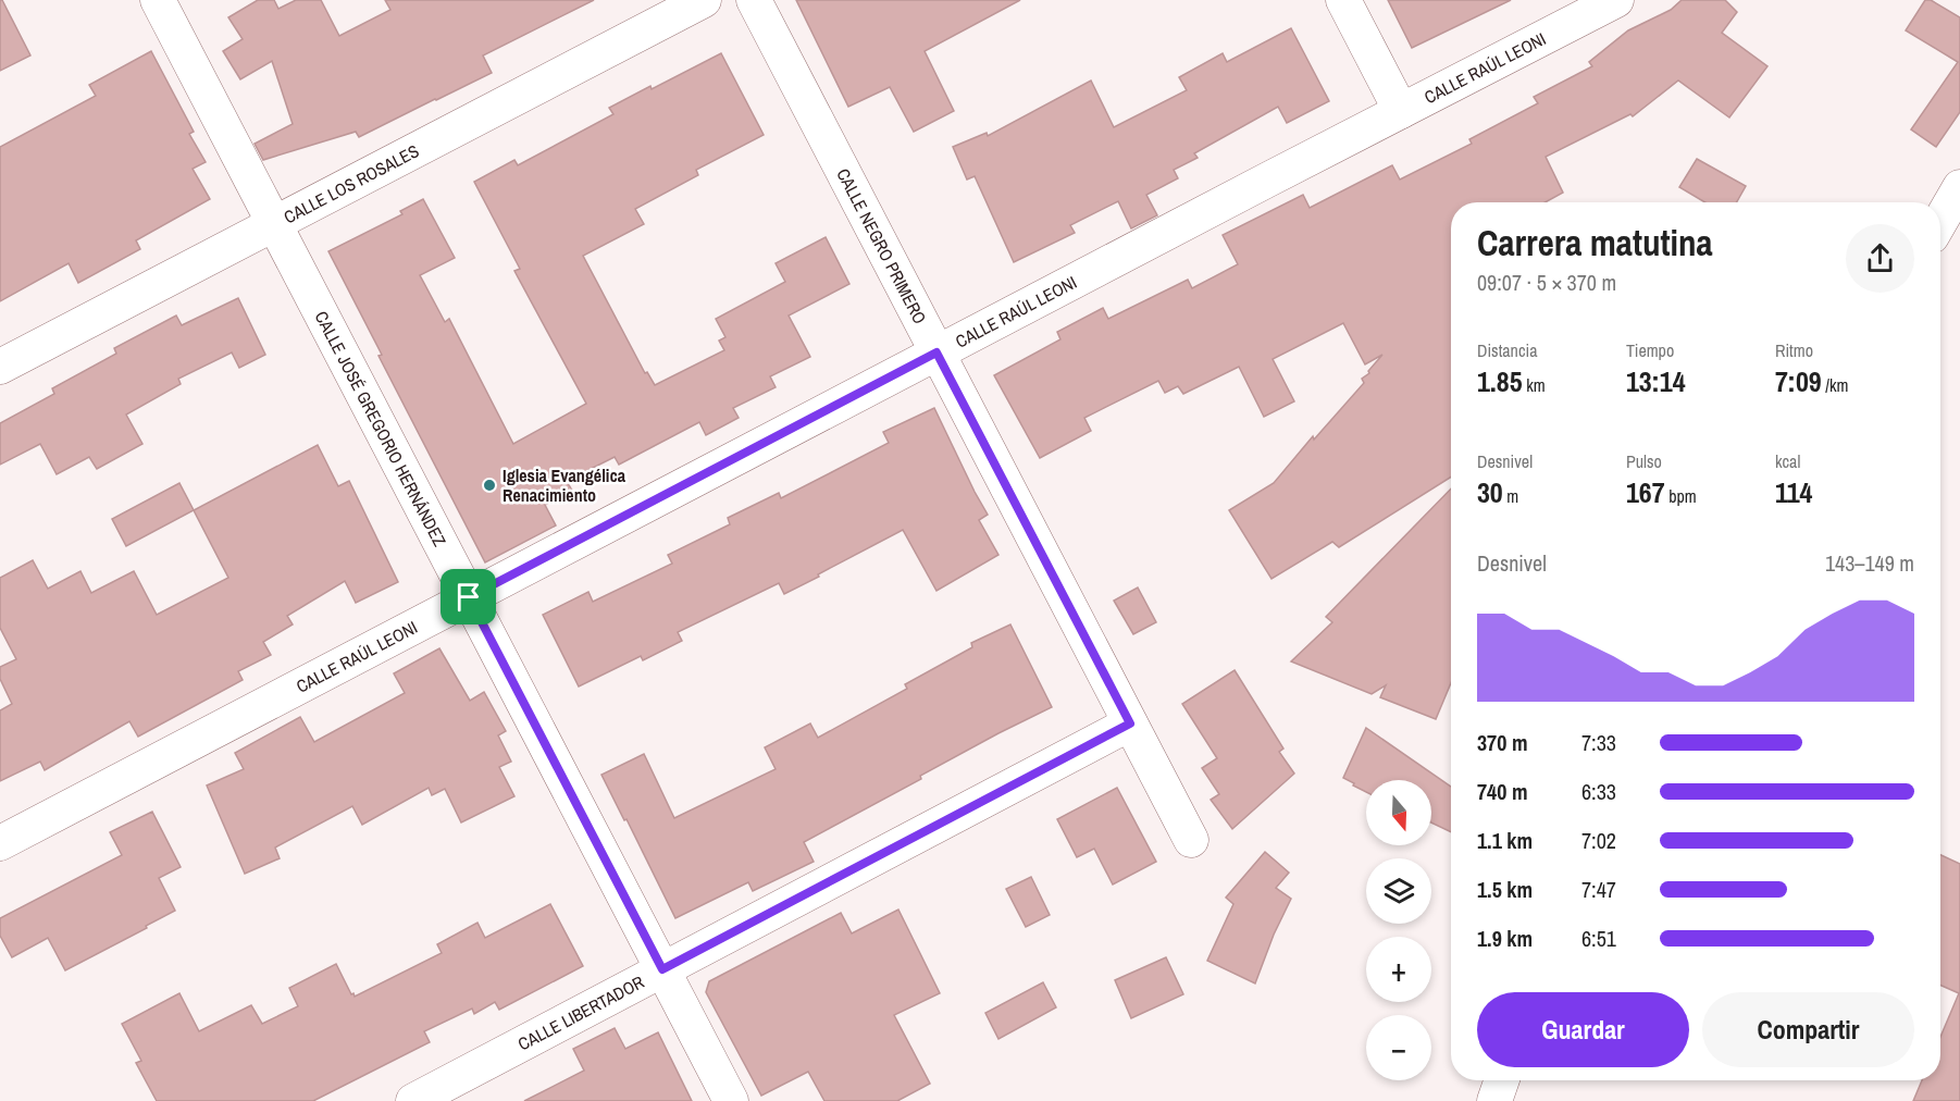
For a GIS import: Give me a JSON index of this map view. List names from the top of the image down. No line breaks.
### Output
{"streets":{"street":["CALLE RAÚL LEONI","CALLE LOS ROSALES","CALLE NEGRO PRIMERO","CALLE JOSÉ GREGORIO HERNÁNDEZ","CALLE LIBERTADOR"]},"crossings":[["CALLE RAÚL LEONI","CALLE NEGRO PRIMERO"],["CALLE RAÚL LEONI","CALLE JOSÉ GREGORIO HERNÁNDEZ"],["CALLE LOS ROSALES","CALLE JOSÉ GREGORIO HERNÁNDEZ"],["CALLE NEGRO PRIMERO","CALLE LIBERTADOR"],["CALLE JOSÉ GREGORIO HERNÁNDEZ","CALLE LIBERTADOR"]],"places":["Iglesia Evangélica Renacimiento"],"north":"bottom","page":{"heading":["Carrera matutina","09:07 · 5 × 370 m"],"stats":[["Distancia","1.85 km"],["Tiempo","13:14"],["Ritmo","7:09 /km"],["Desnivel","30 m"],["Pulso","167 bpm"],["kcal","114"]],"chart":["Desnivel","143–149 m"],"list":[{"name":"370 m","note":"7:33"},{"name":"740 m","note":"6:33"},{"name":"1.1 km","note":"7:02"},{"name":"1.5 km","note":"7:47"},{"name":"1.9 km","note":"6:51"}],"map_buttons":["+","−"],"buttons":["Guardar","Compartir"]}}
